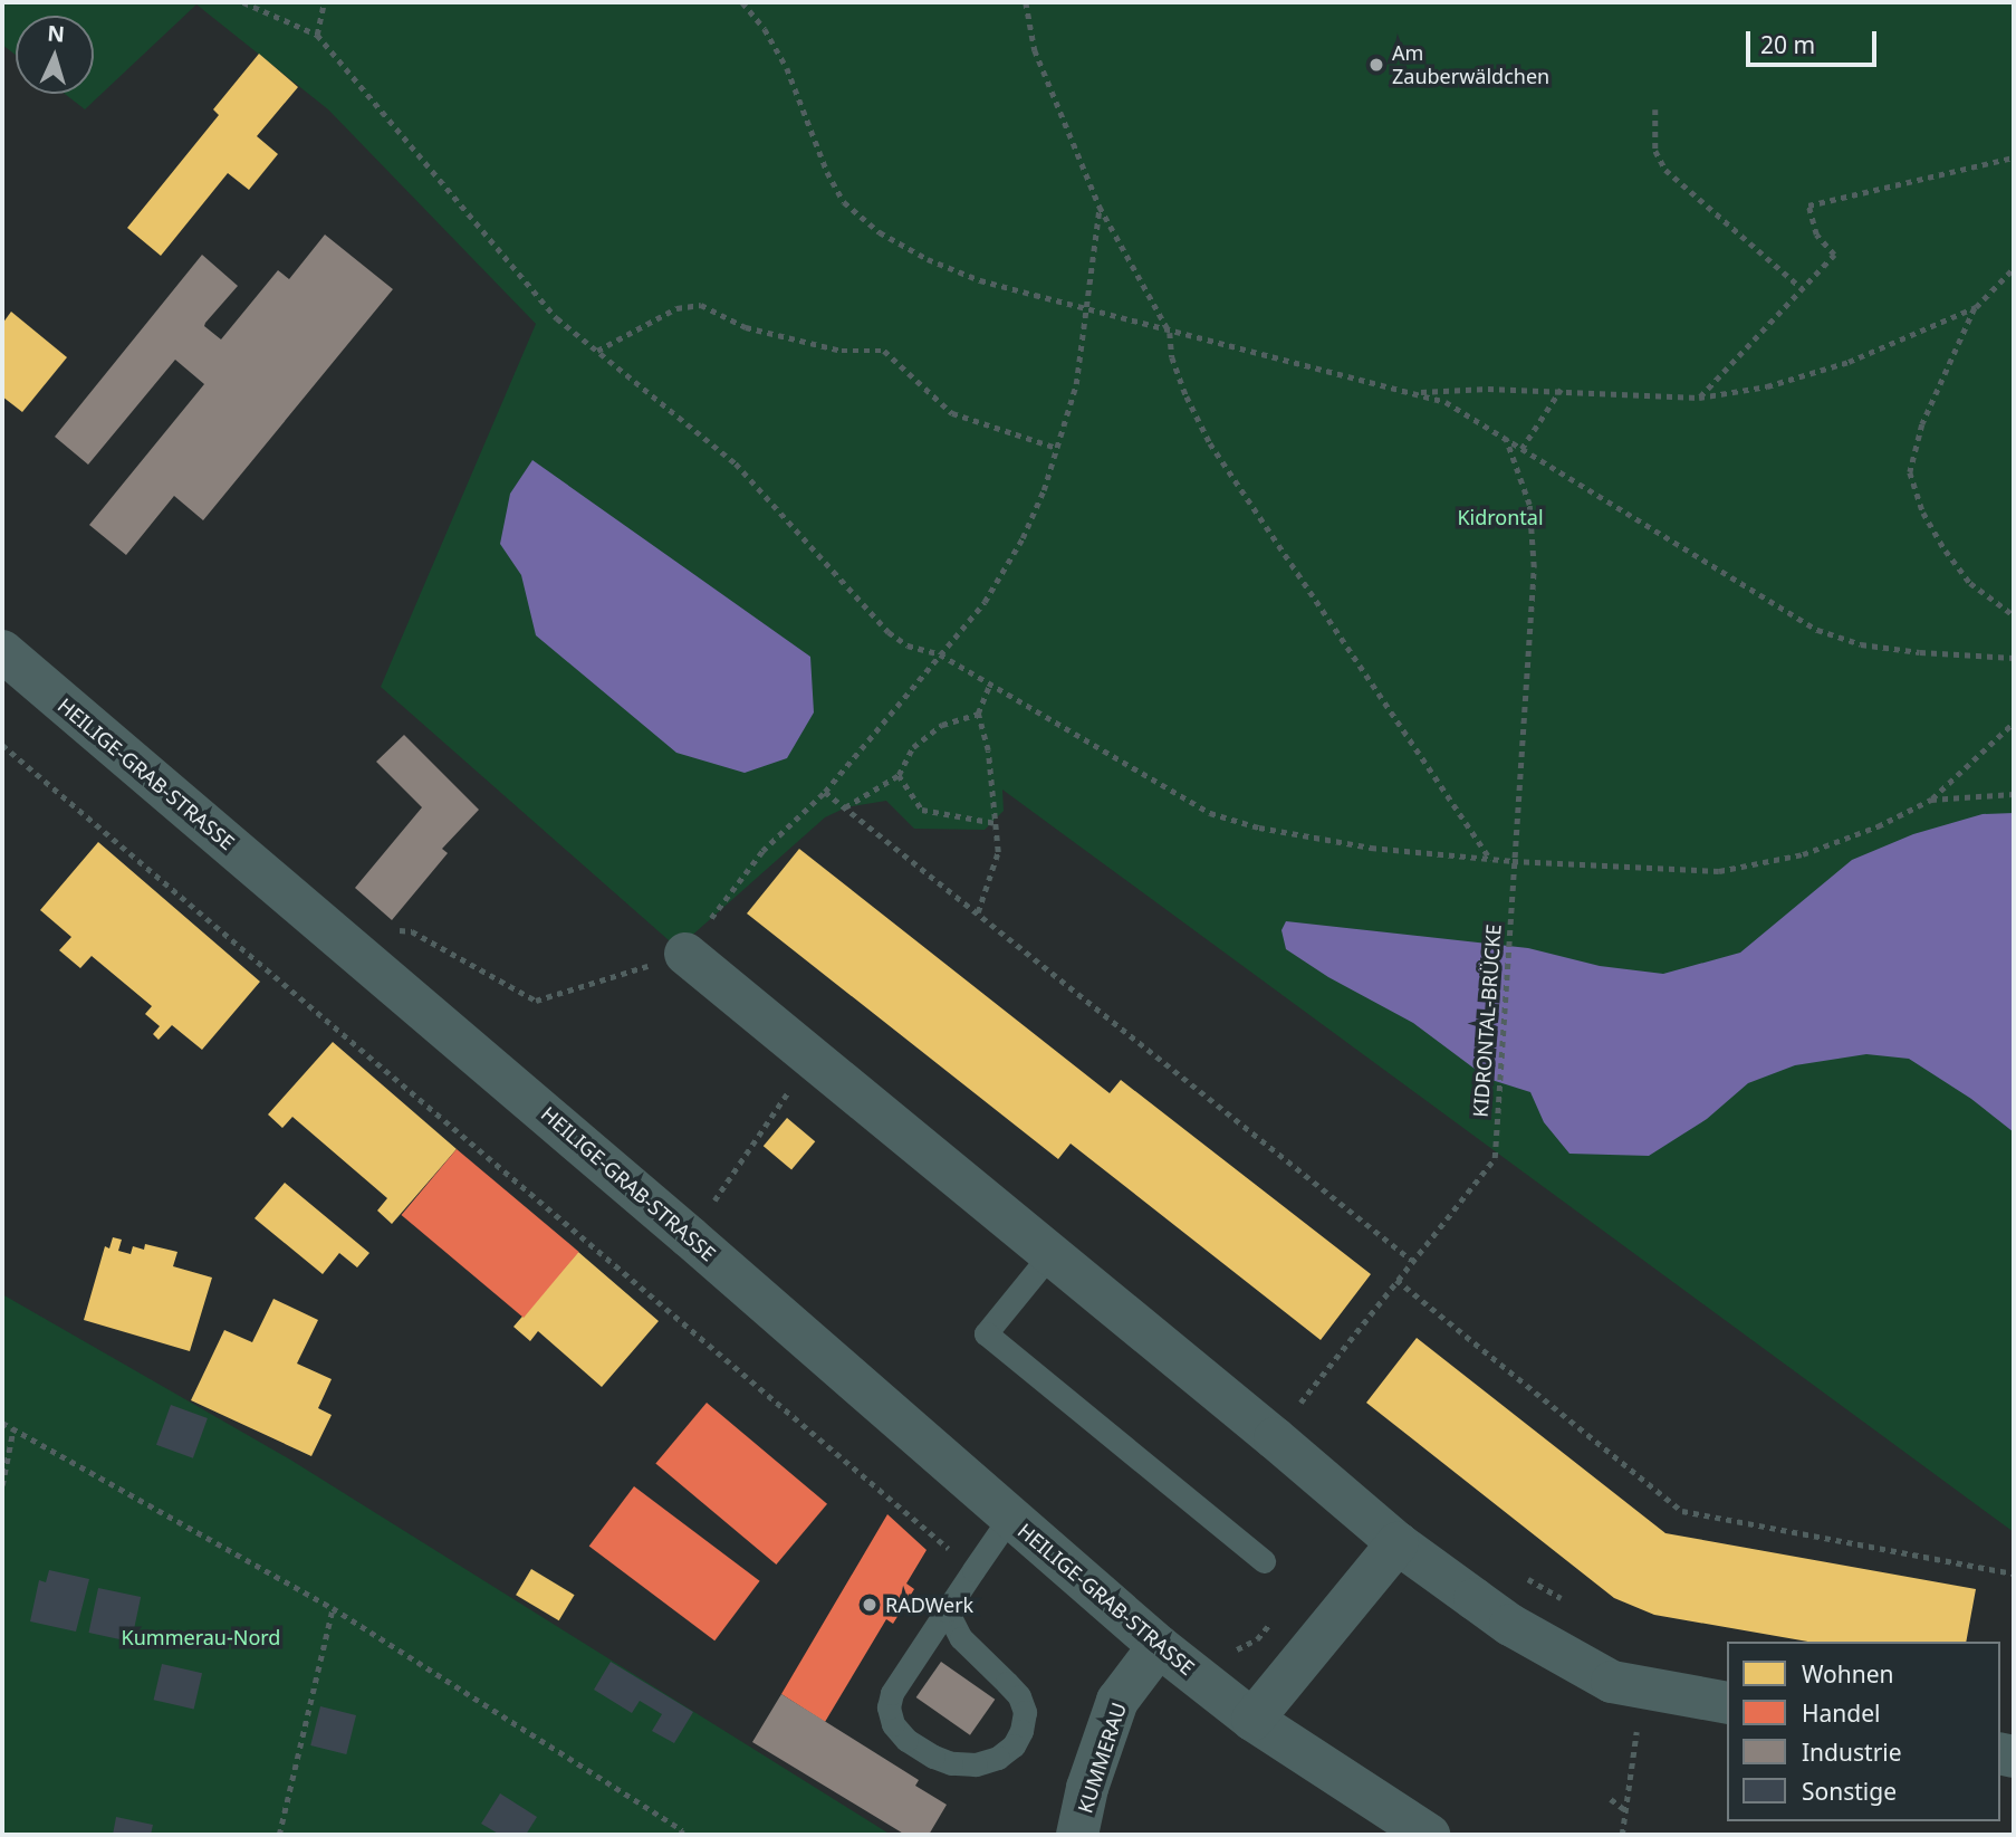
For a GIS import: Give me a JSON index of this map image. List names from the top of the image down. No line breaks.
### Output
{"streets":{"street":["HEILIGE-GRAB-STRASSE","KUMMERAU"],"path":["KIDRONTAL-BRÜCKE"]},"crossings":[["HEILIGE-GRAB-STRASSE","KUMMERAU"]],"parks":["Kidrontal","Kummerau-Nord"],"places":["Am Zauberwäldchen","RADWerk"],"legend":["Wohnen","Handel","Industrie","Sonstige"],"scale_bar":"20 m","north":"top"}
